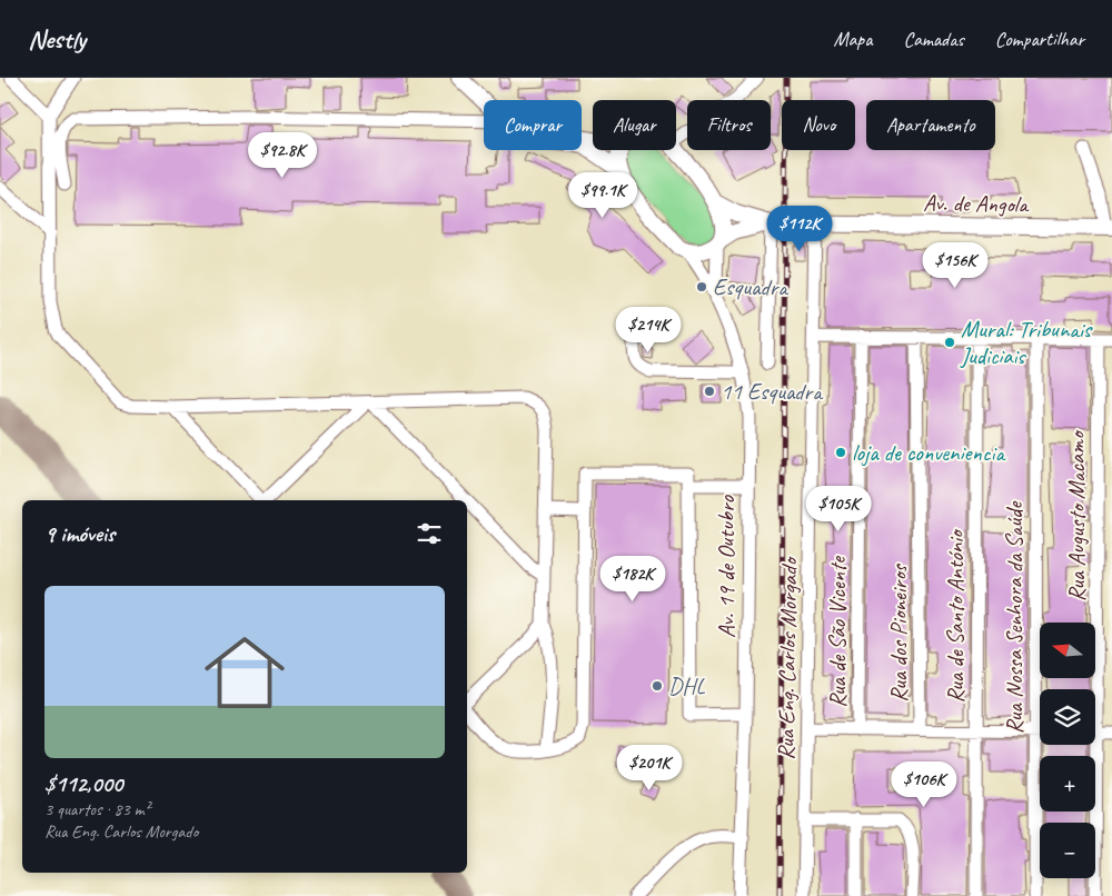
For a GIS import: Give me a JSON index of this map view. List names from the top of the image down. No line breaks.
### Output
{"streets":{"main road":["Av. de Angola"],"street":["Rua Augusto Macamo","Av. 19 de Outubro","Rua de Santo António","Rua Nossa Senhora da Saúde","Rua de São Vicente","Rua dos Pioneiros","Rua Eng. Carlos Morgado"]},"crossings":[["Av. de Angola","Rua Eng. Carlos Morgado"]],"places":["Esquadra","Mural: Tribunais Judiciais","11 Esquadra","loja de conveniencia","DHL"],"north":"left","page":{"header":"Nestly","nav":["Mapa","Camadas","Compartilhar"],"chip":["Comprar","Alugar","Filtros","Novo","Apartamento"],"price":["$92.8K","$99.1K","$112K","$156K","$214K","$105K","$182K","$201K","$106K"],"heading":"9 imóveis","list":[{"name":"$112,000","note":"3 quartos · 83 m² · Rua Eng. Carlos Morgado"}],"map_buttons":["+","−"]}}
